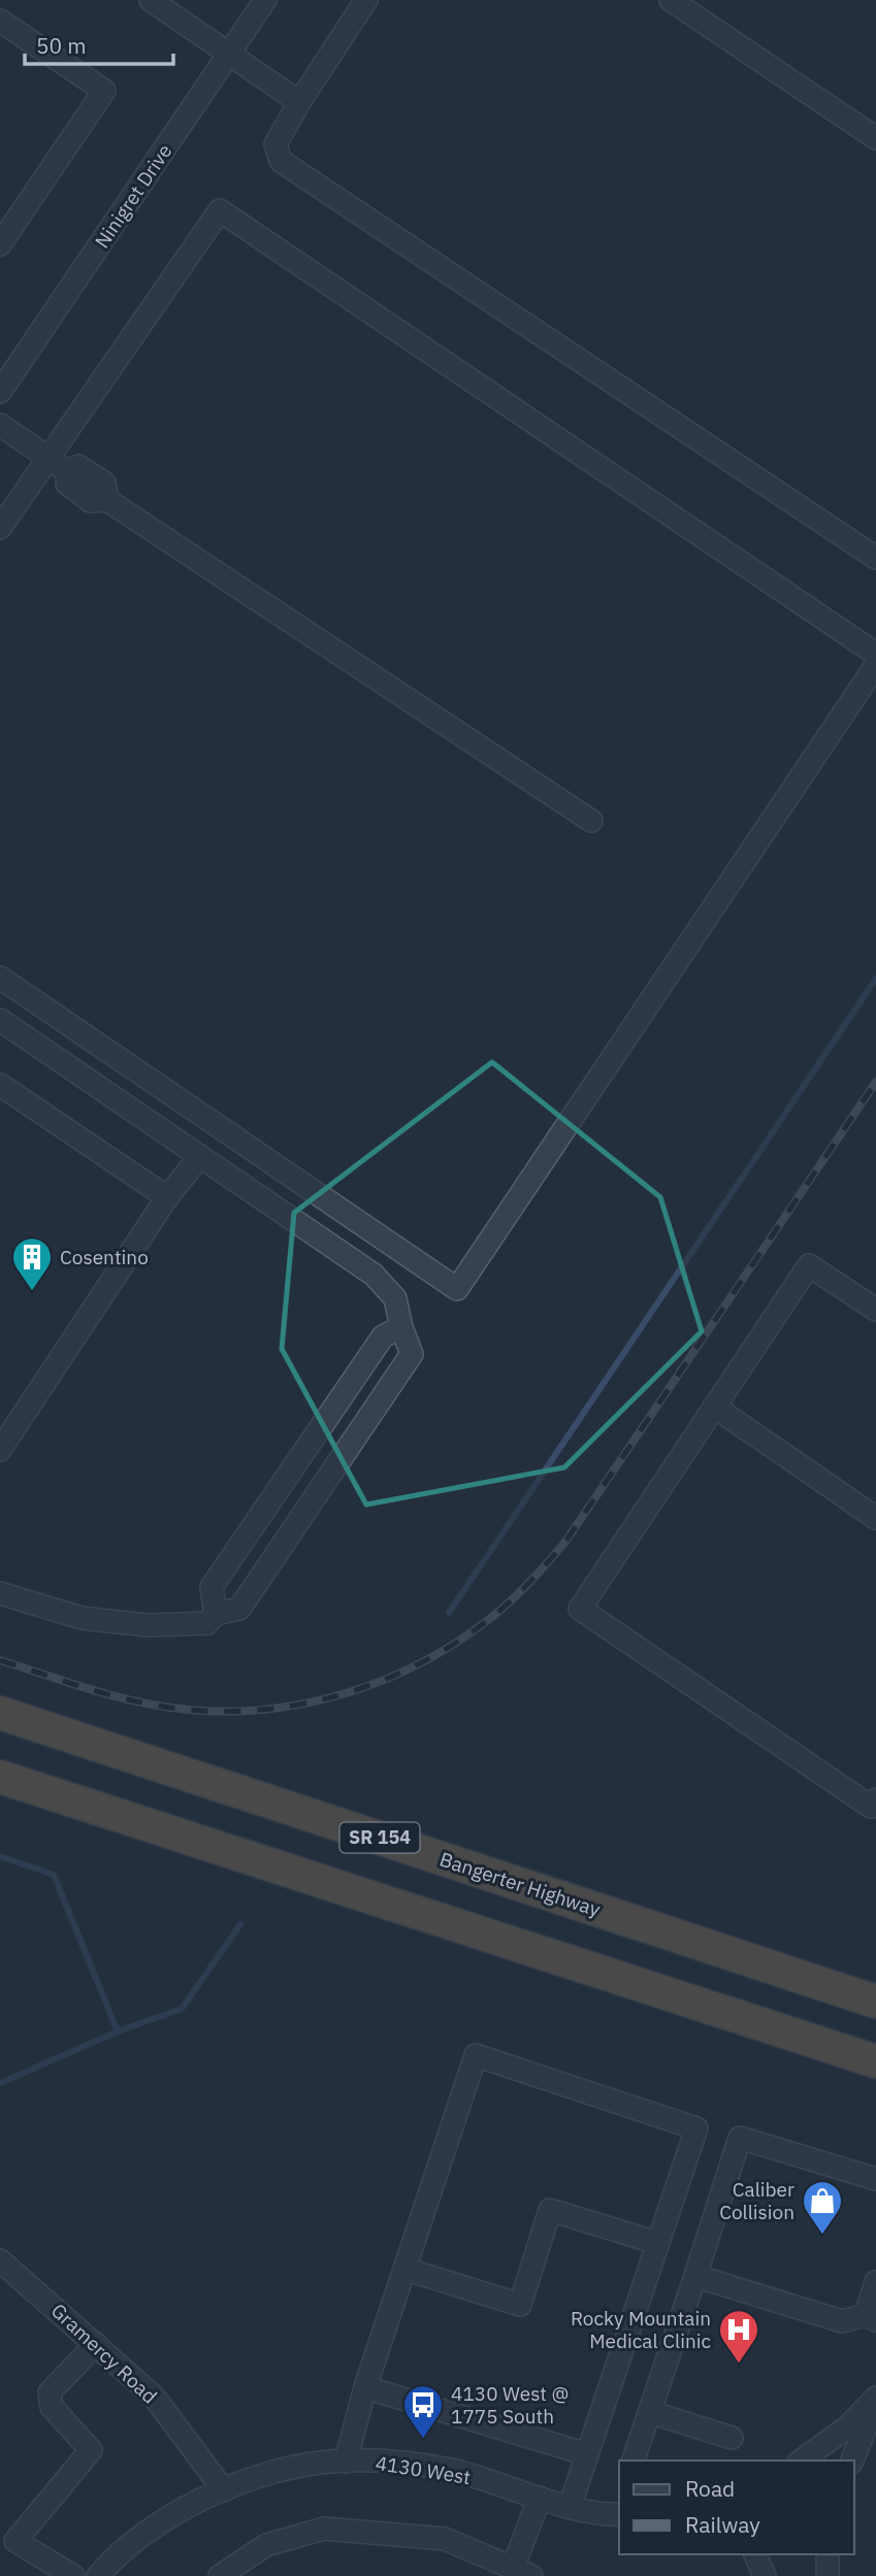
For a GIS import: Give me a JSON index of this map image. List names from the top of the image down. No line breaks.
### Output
{"streets":{"highway":["SR 154","Bangerter Highway"],"street":["Ninigret Drive","Gramercy Road","4130 West"]},"crossings":[["Gramercy Road","4130 West"]],"places":{"building":["Cosentino"],"shop":["Caliber Collision"],"hospital":["Rocky Mountain Medical Clinic"],"bus stop":["4130 West @ 1775 South"]},"legend":["Road","Railway"],"scale_bar":"50 m"}
